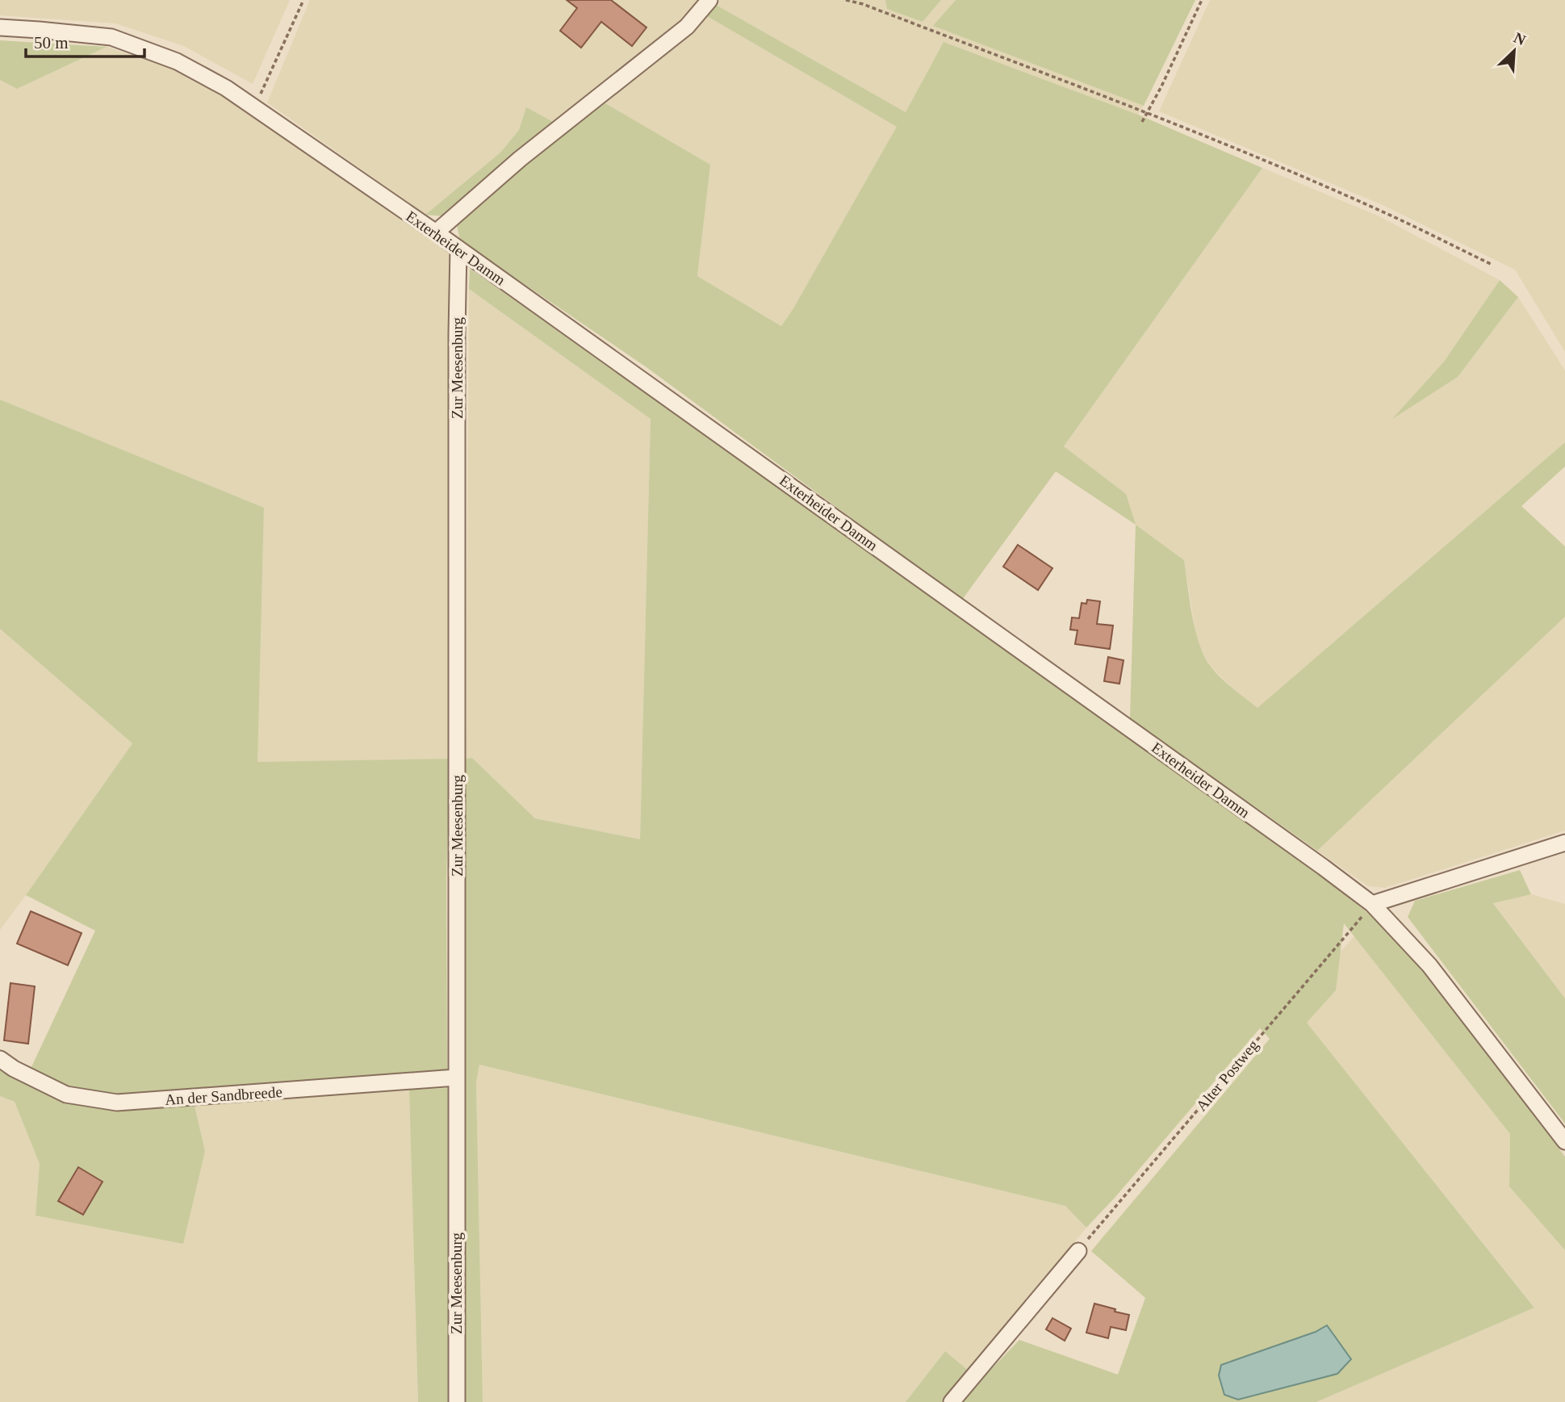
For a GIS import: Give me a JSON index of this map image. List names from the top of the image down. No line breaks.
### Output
{"streets":{"street":["Exterheider Damm","Zur Meesenburg","An der Sandbreede"],"path":["Alter Postweg"]},"crossings":[["Exterheider Damm","Zur Meesenburg"],["Exterheider Damm","Alter Postweg"],["Zur Meesenburg","An der Sandbreede"]],"scale_bar":"50 m","north":"top right"}
